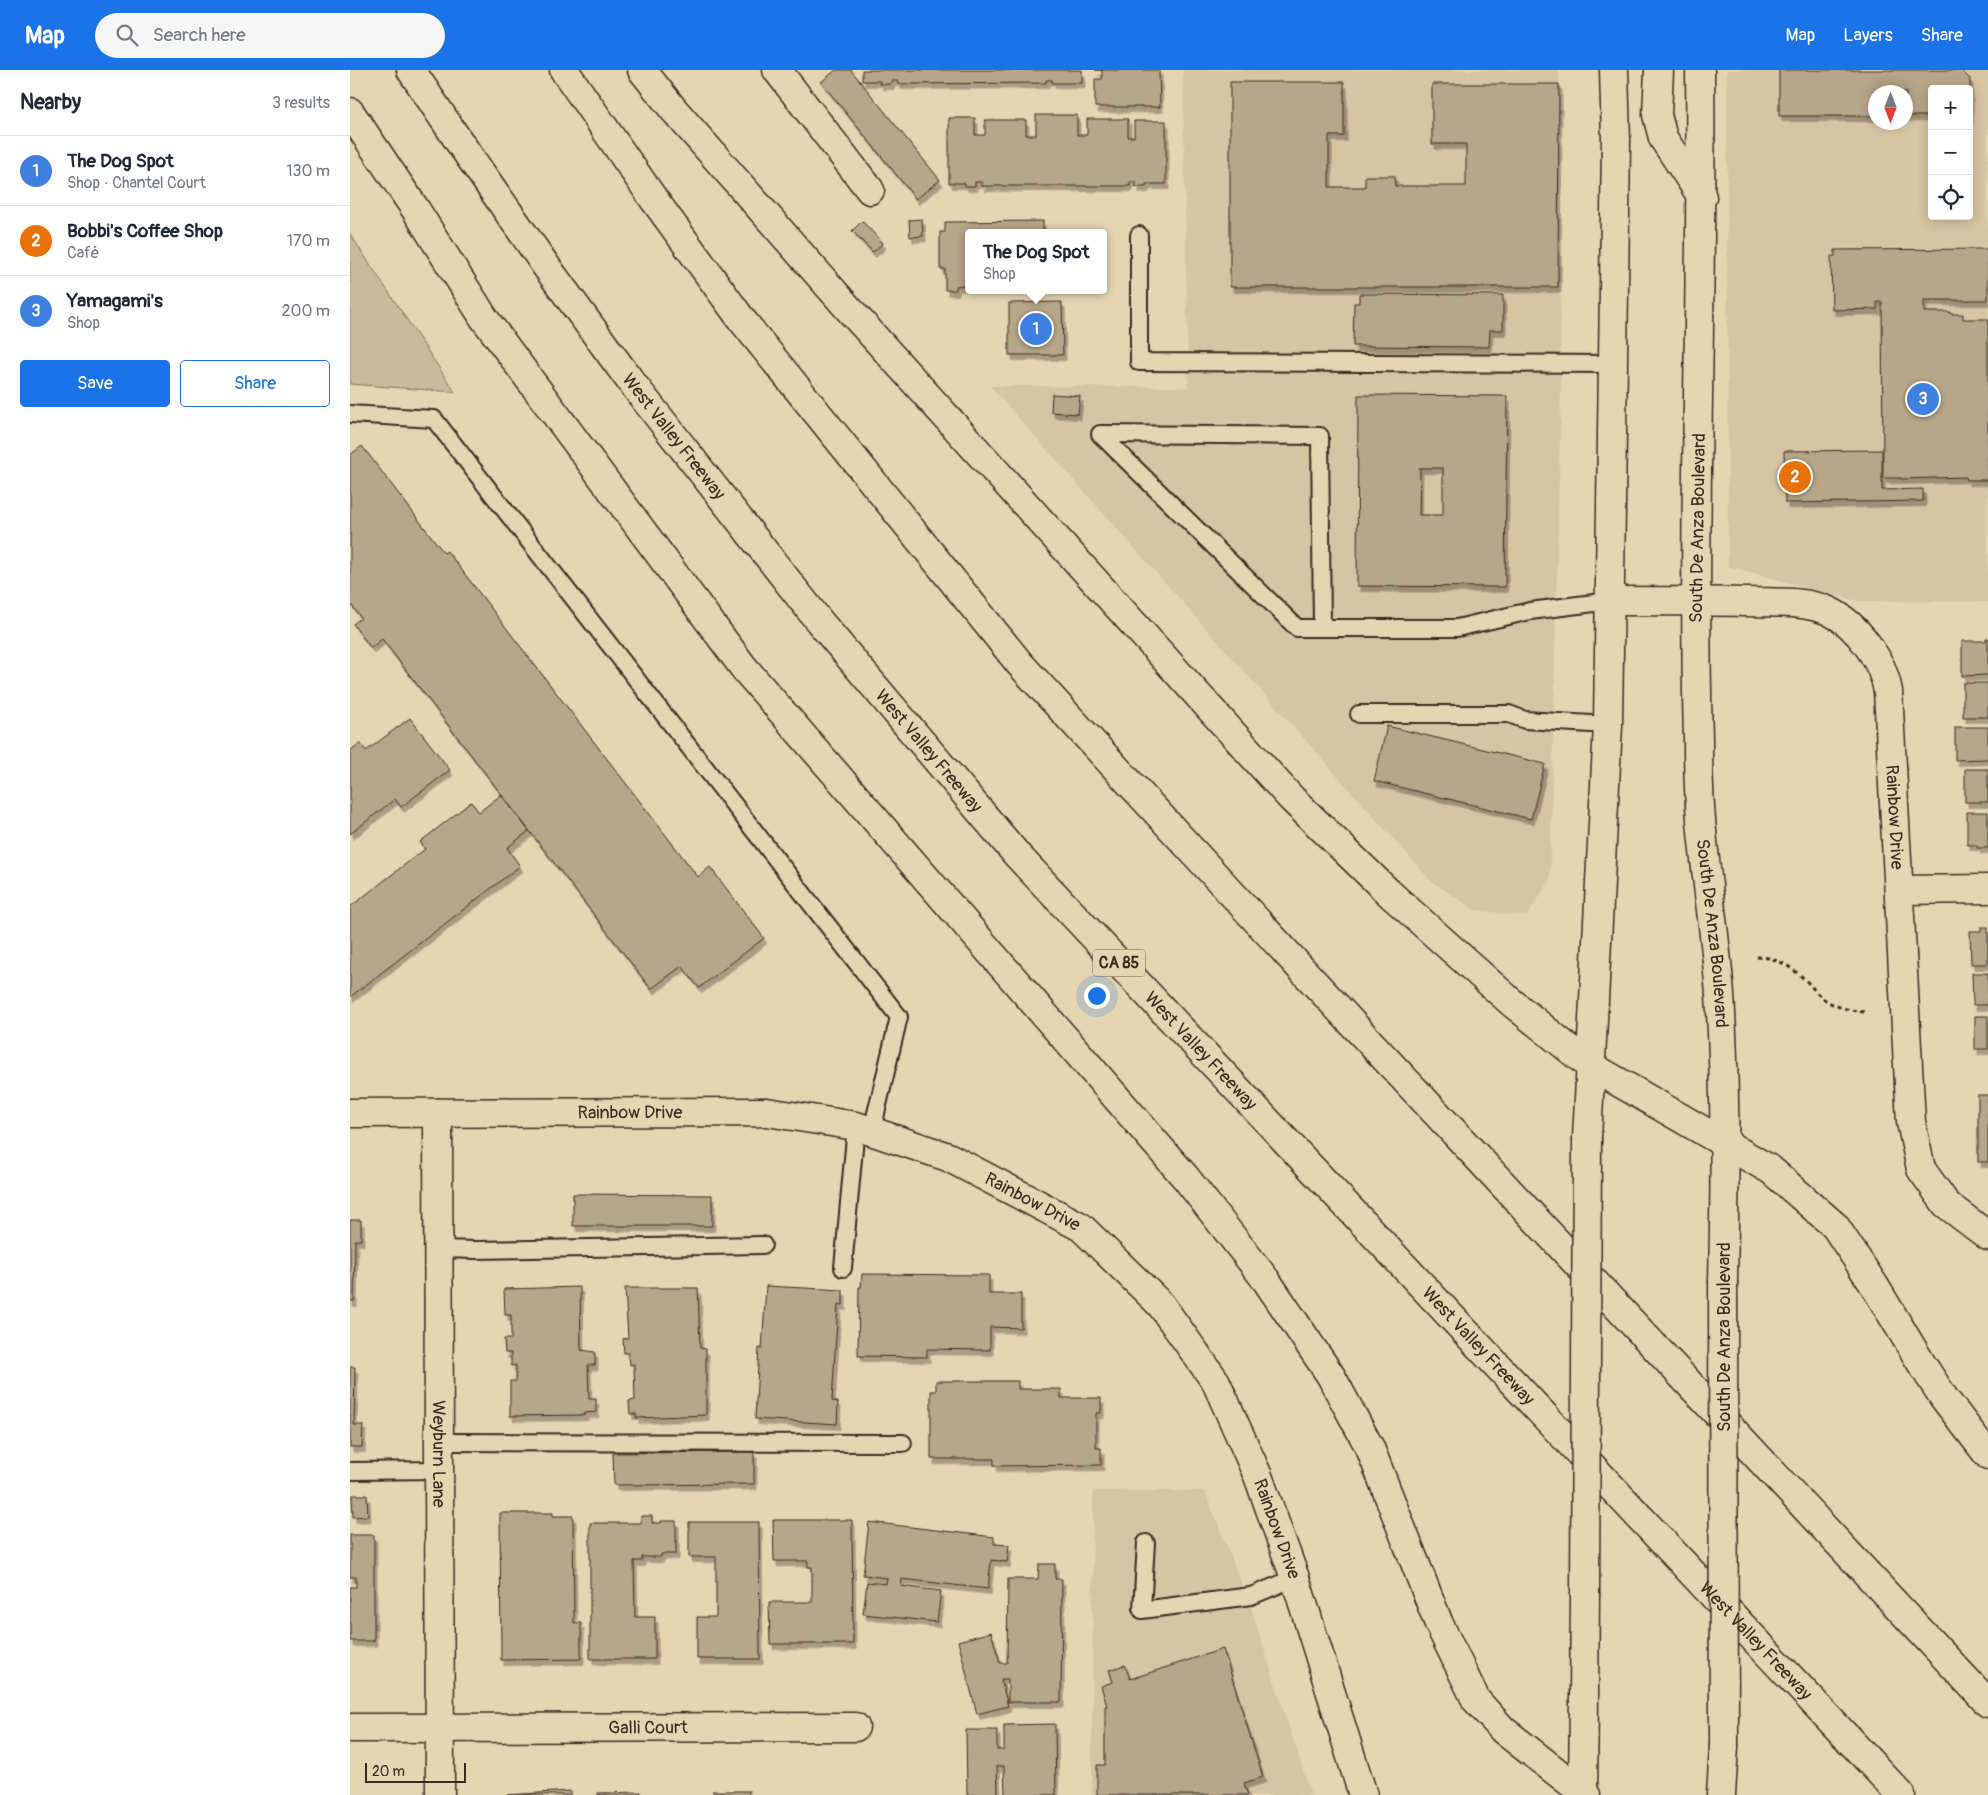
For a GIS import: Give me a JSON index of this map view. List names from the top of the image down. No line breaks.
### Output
{"streets":{"main road":["West Valley Freeway","South De Anza Boulevard","Rainbow Drive","CA 85","Weyburn Lane","Galli Court"]},"crossings":[["South De Anza Boulevard","Rainbow Drive"],["Rainbow Drive","Weyburn Lane"],["Weyburn Lane","Galli Court"]],"scale_bar":"20 m","north":"bottom","page":{"header":"Map","search":"Search here","nav":["Map","Layers","Share"],"heading":["Nearby","3 results"],"map_buttons":["+","−"],"list":[{"mark":"1","name":"The Dog Spot","note":"Shop · Chantel Court","value":"130 m"},{"mark":"2","name":"Bobbi's Coffee Shop","note":"Café","value":"170 m"},{"mark":"3","name":"Yamagami's","note":"Shop","value":"200 m"}],"popup":["The Dog Spot","Shop"],"pins":["1","3","2"],"buttons":["Save","Share"],"scale":"20 m"}}
